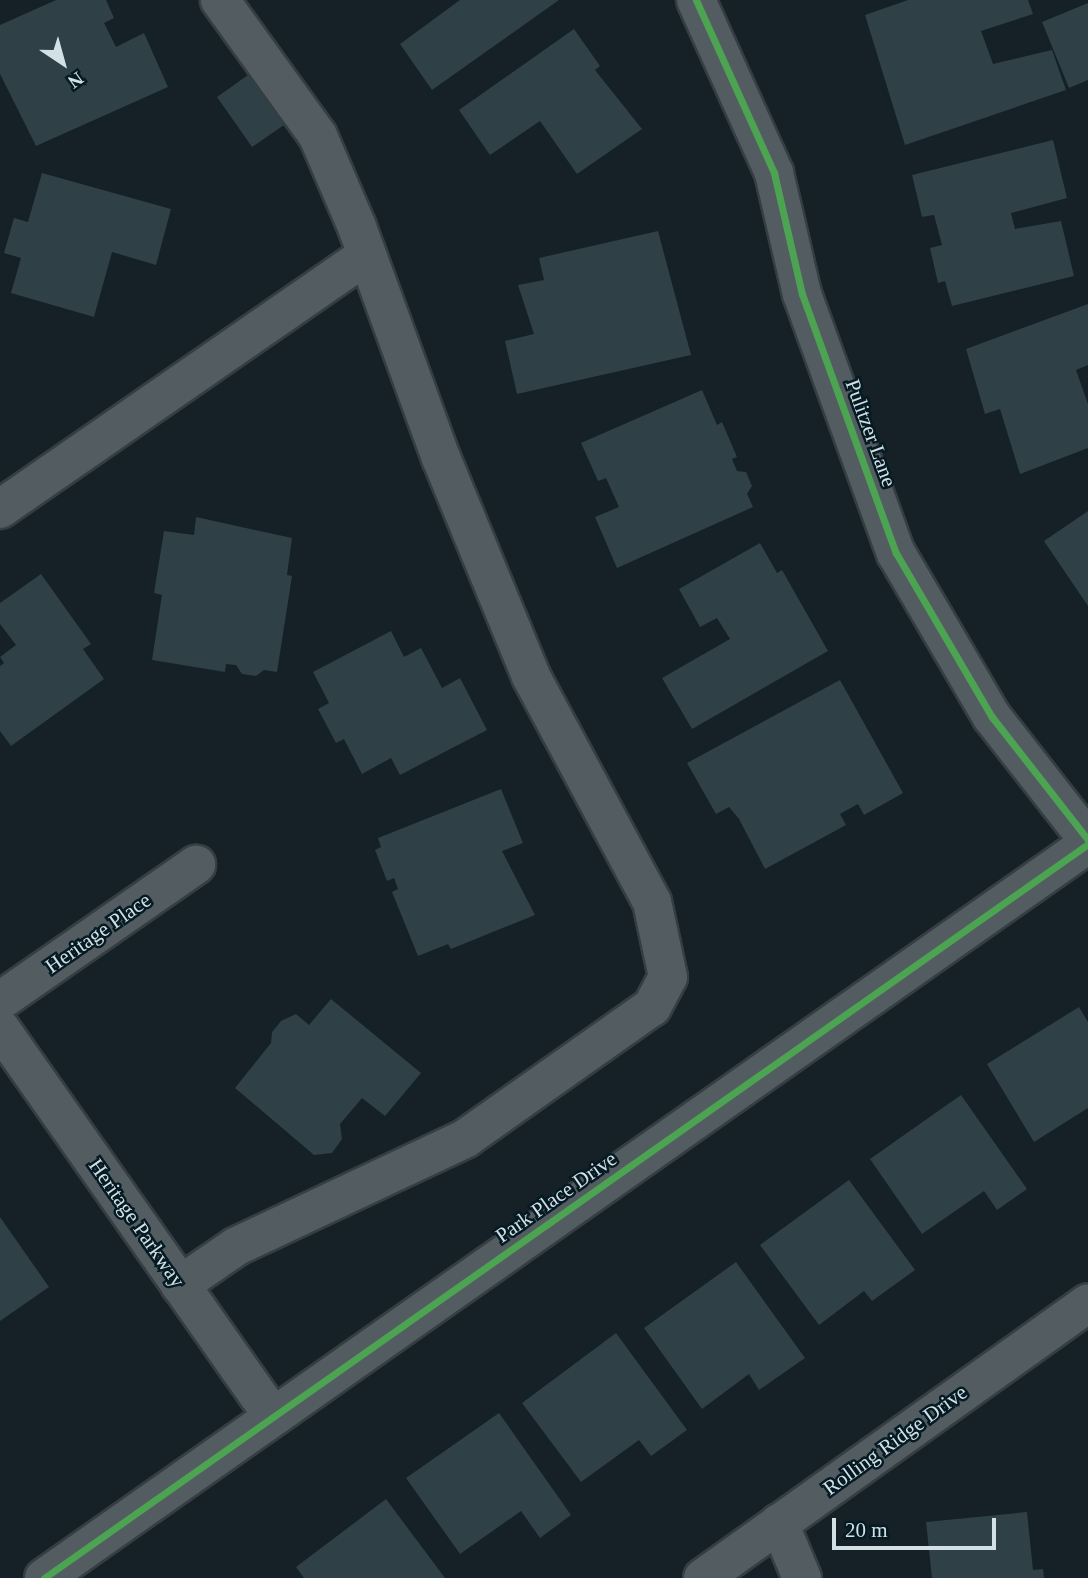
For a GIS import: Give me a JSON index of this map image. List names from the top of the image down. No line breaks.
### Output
{"streets":{"street":["Pulitzer Lane","Heritage Place","Park Place Drive","Heritage Parkway","Rolling Ridge Drive"]},"crossings":[["Pulitzer Lane","Park Place Drive"],["Park Place Drive","Heritage Parkway"]],"scale_bar":"20 m","north":"bottom right"}
